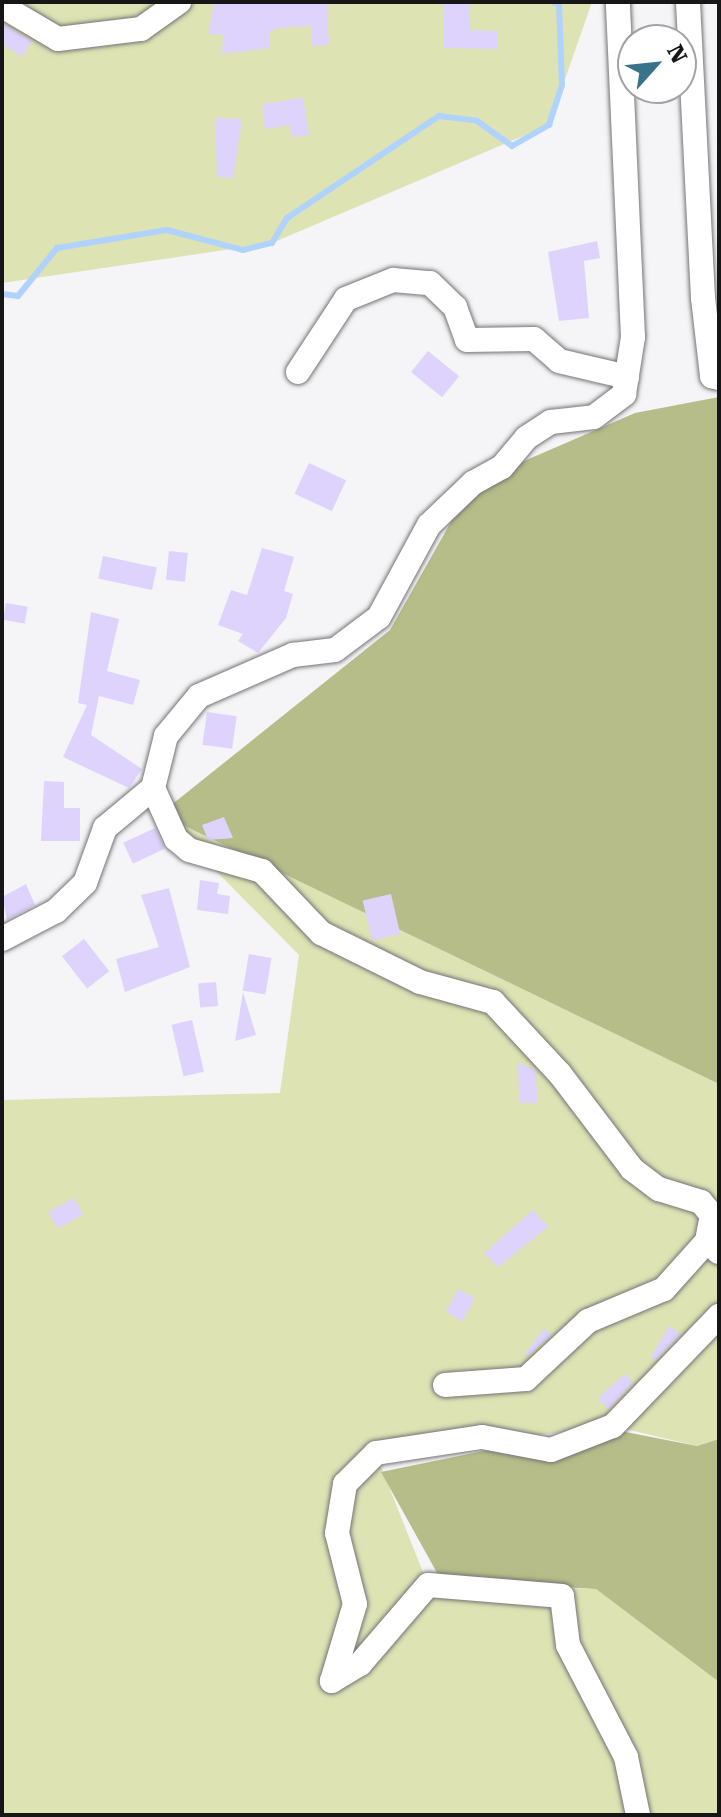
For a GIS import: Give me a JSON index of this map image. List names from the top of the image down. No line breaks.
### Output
{"north":"top right"}
